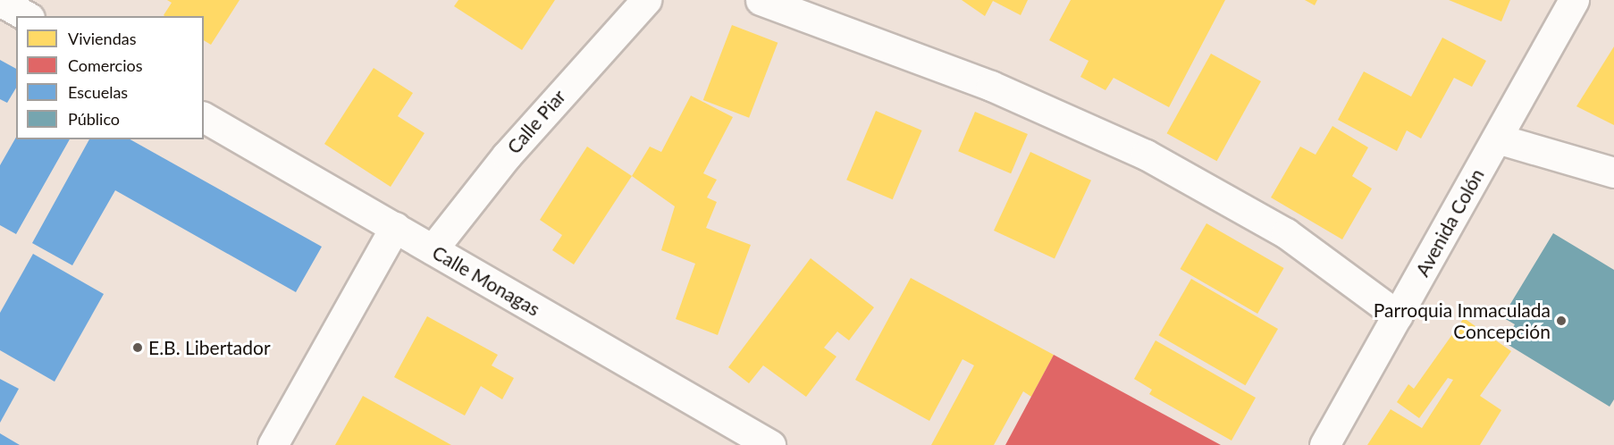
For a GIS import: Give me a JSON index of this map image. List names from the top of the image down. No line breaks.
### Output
{"streets":{"street":["Calle Piar","Avenida Colón","Calle Monagas"]},"crossings":[["Calle Piar","Calle Monagas"]],"places":["Parroquia Inmaculada Concepción","E.B. Libertador"],"legend":["Viviendas","Comercios","Escuelas","Público"]}
